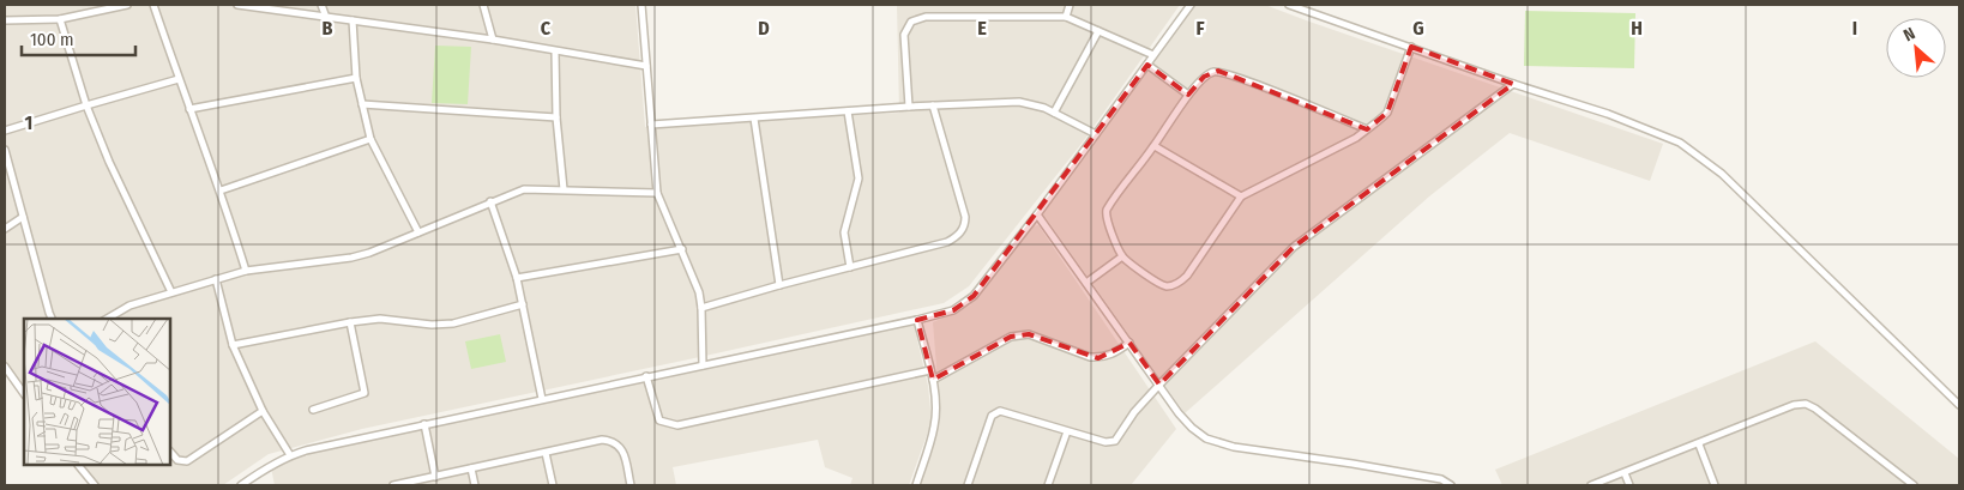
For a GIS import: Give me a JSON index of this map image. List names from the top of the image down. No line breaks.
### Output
{"scale_bar":"100 m","north":"top left","grid":{"columns":["B","C","D","E","F","G","H","I"],"rows":["1"]}}
